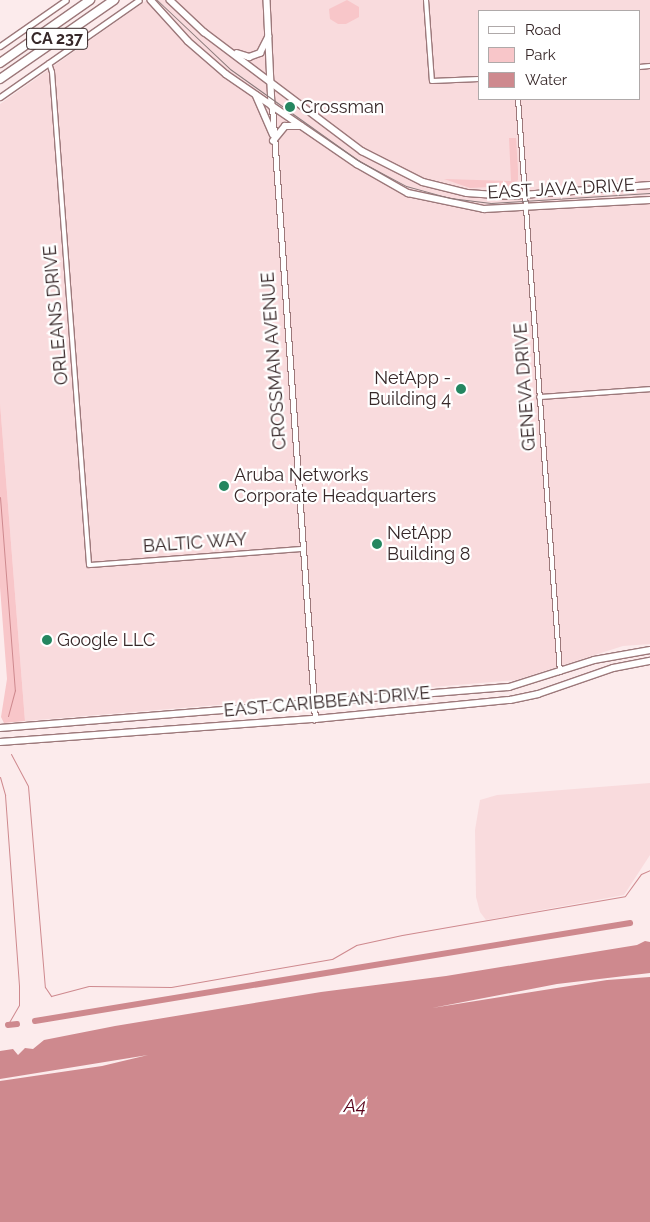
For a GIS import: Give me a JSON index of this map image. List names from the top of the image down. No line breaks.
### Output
{"streets":{"highway":["CA 237"],"main road":["EAST JAVA DRIVE","CROSSMAN AVENUE","EAST CARIBBEAN DRIVE"],"street":["ORLEANS DRIVE","GENEVA DRIVE","BALTIC WAY"]},"crossings":[["EAST JAVA DRIVE","CROSSMAN AVENUE"],["EAST JAVA DRIVE","GENEVA DRIVE"],["ORLEANS DRIVE","BALTIC WAY"],["CROSSMAN AVENUE","BALTIC WAY"],["CROSSMAN AVENUE","EAST CARIBBEAN DRIVE"],["GENEVA DRIVE","EAST CARIBBEAN DRIVE"]],"water":["A4"],"places":["Crossman","NetApp - Building 4","Aruba Networks Corporate Headquarters","NetApp Building 8","Google LLC"],"legend":["Road","Park","Water"]}
